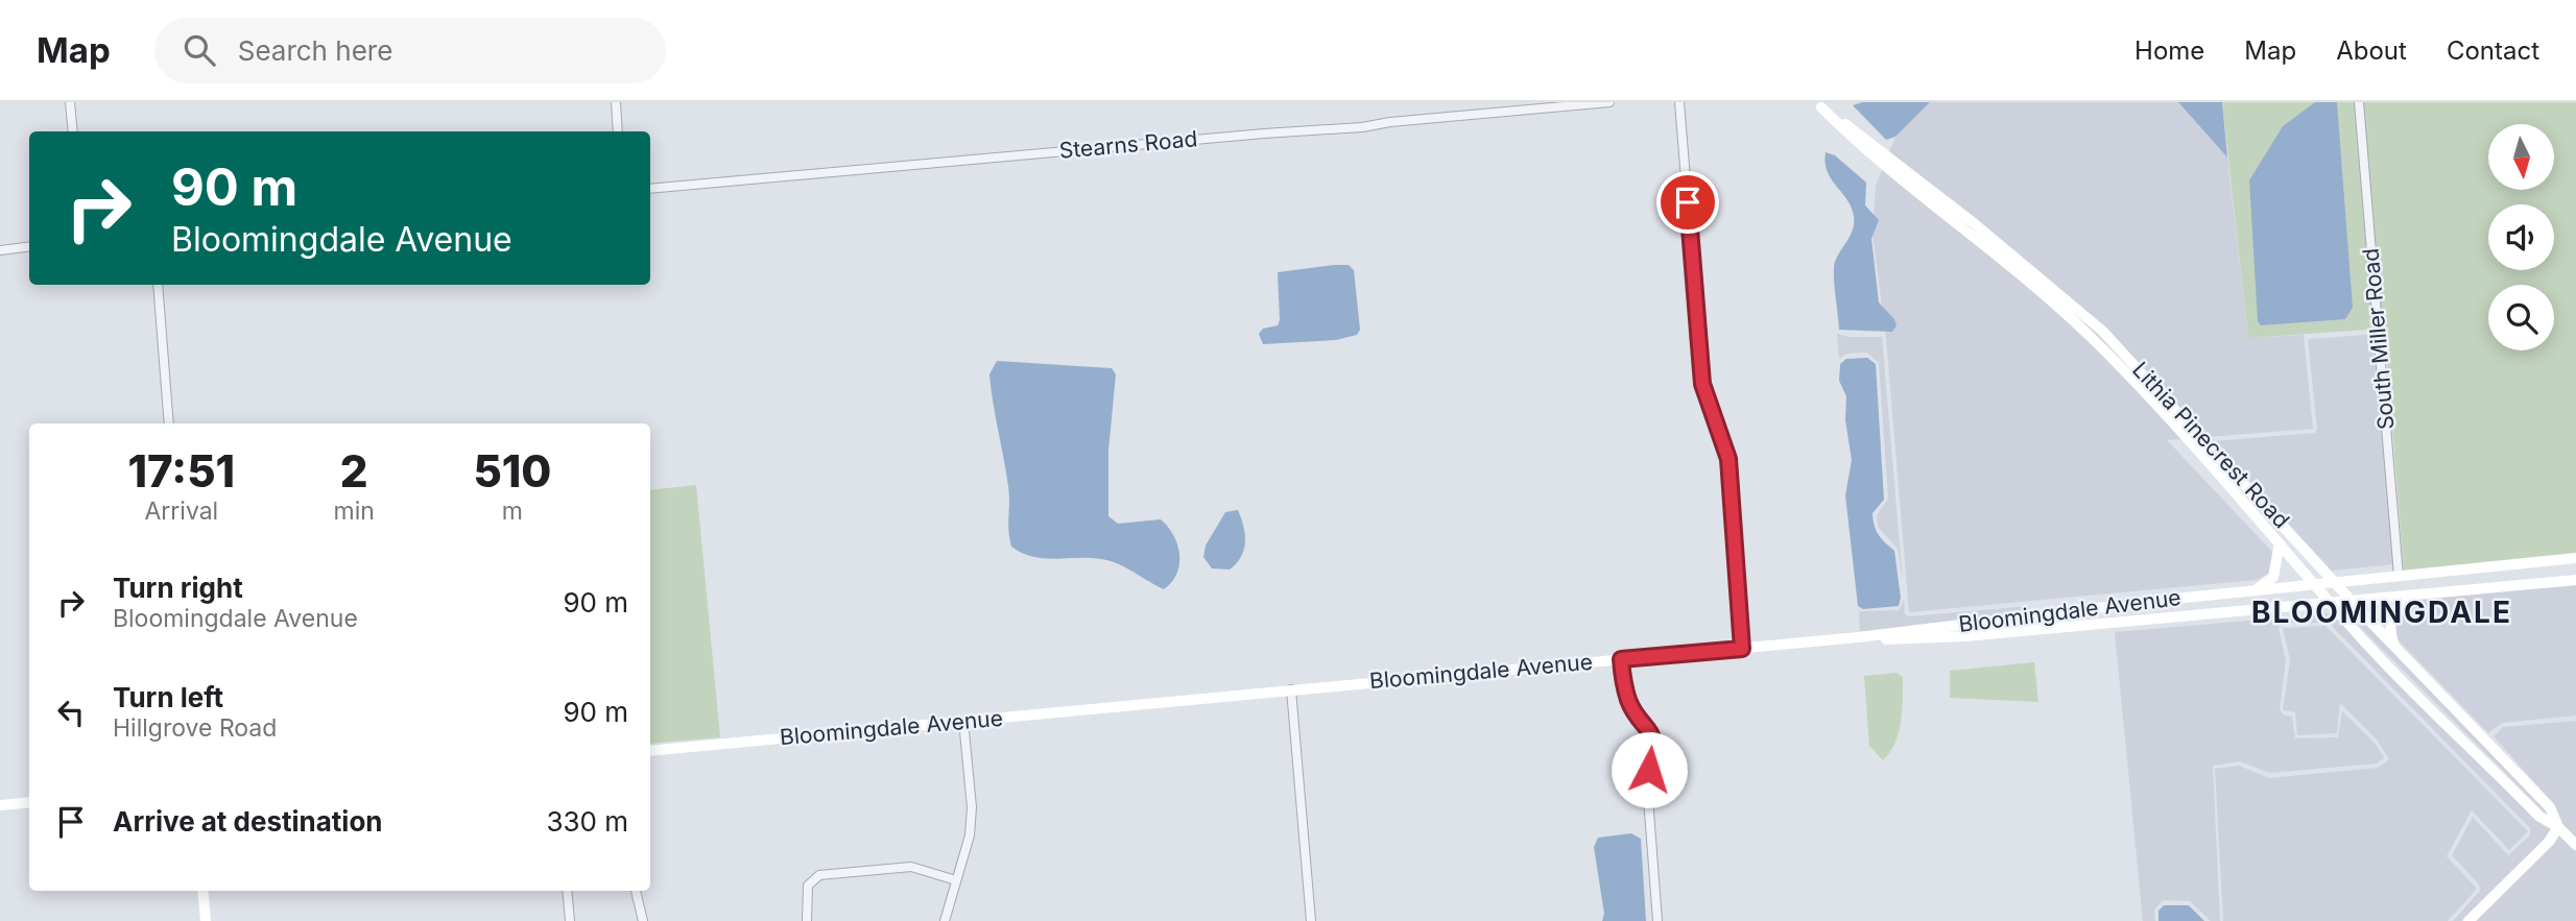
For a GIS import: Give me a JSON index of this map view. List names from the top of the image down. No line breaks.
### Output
{"streets":{"main road":["Lithia Pinecrest Road","Bloomingdale Avenue"],"street":["Stearns Road","South Miller Road"]},"crossings":[["South Miller Road","Bloomingdale Avenue"],["Lithia Pinecrest Road","Bloomingdale Avenue"]],"districts":["BLOOMINGDALE"],"north":"bottom","page":{"header":"Map","search":"Search here","nav":["Home","Map","About","Contact"],"turn":["90 m","Bloomingdale Avenue"],"eta":["17:51","Arrival","2","min","510","m"],"list":[{"name":"Turn right","note":"Bloomingdale Avenue","value":"90 m"},{"name":"Turn left","note":"Hillgrove Road","value":"90 m"},{"name":"Arrive at destination","value":"330 m"}]}}
